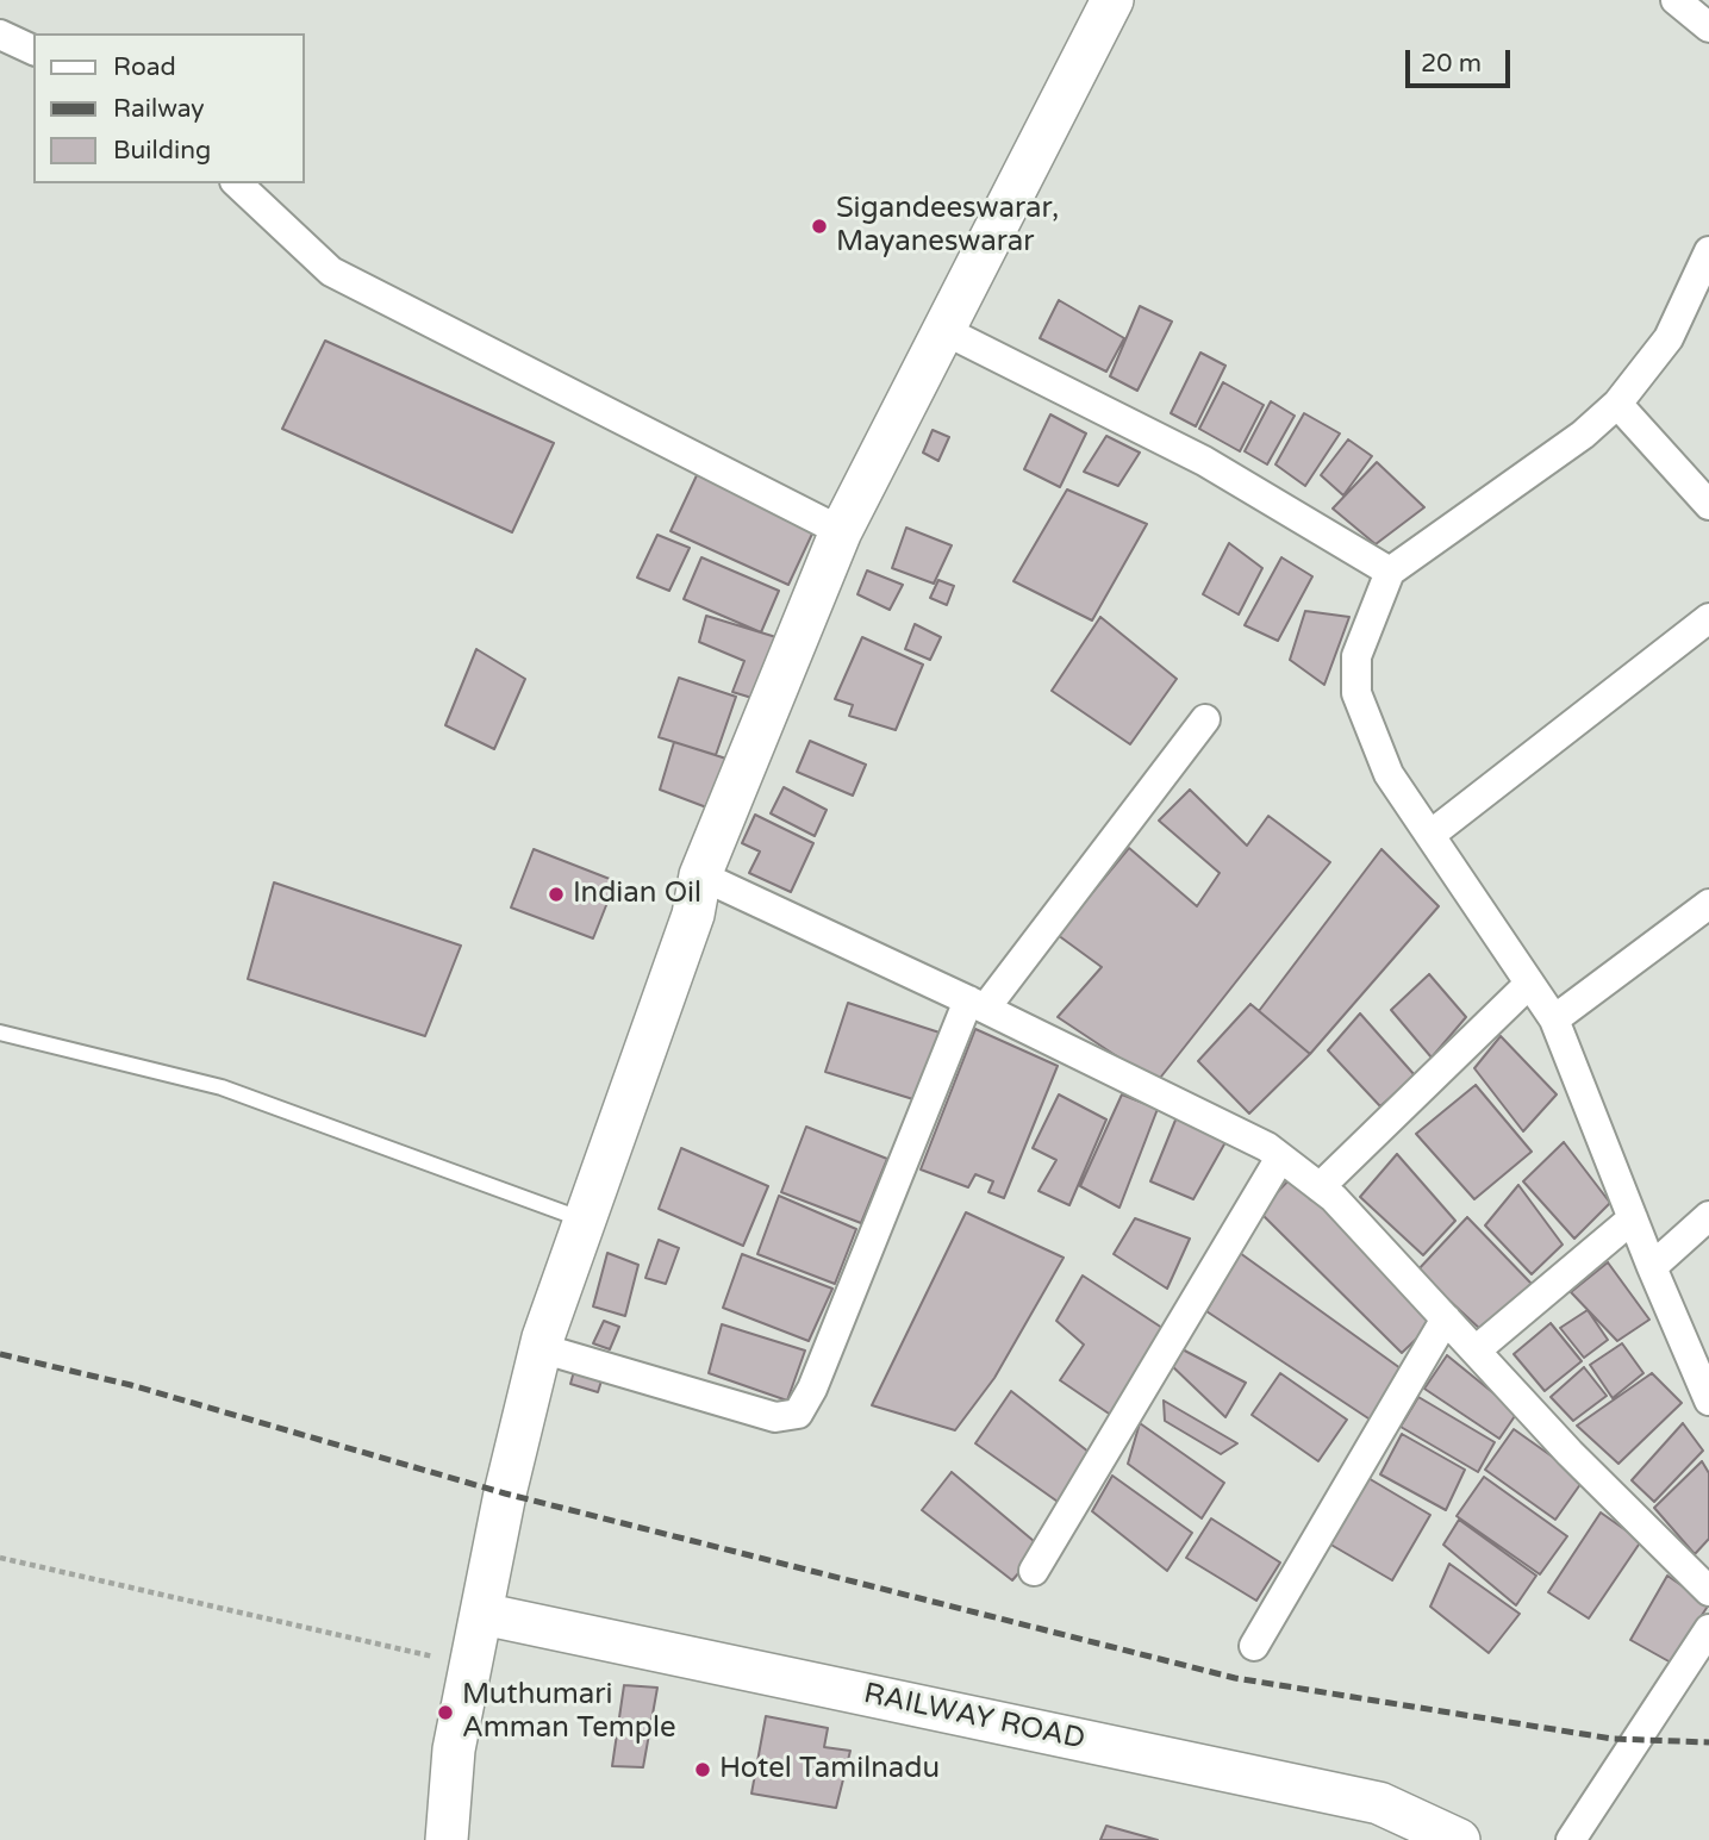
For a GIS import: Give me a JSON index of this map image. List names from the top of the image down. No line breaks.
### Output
{"streets":{"main road":["RAILWAY ROAD"]},"places":["Sigandeeswarar, Mayaneswarar","Indian Oil","Muthumari Amman Temple","Hotel Tamilnadu"],"legend":["Road","Railway","Building"],"scale_bar":"20 m"}
